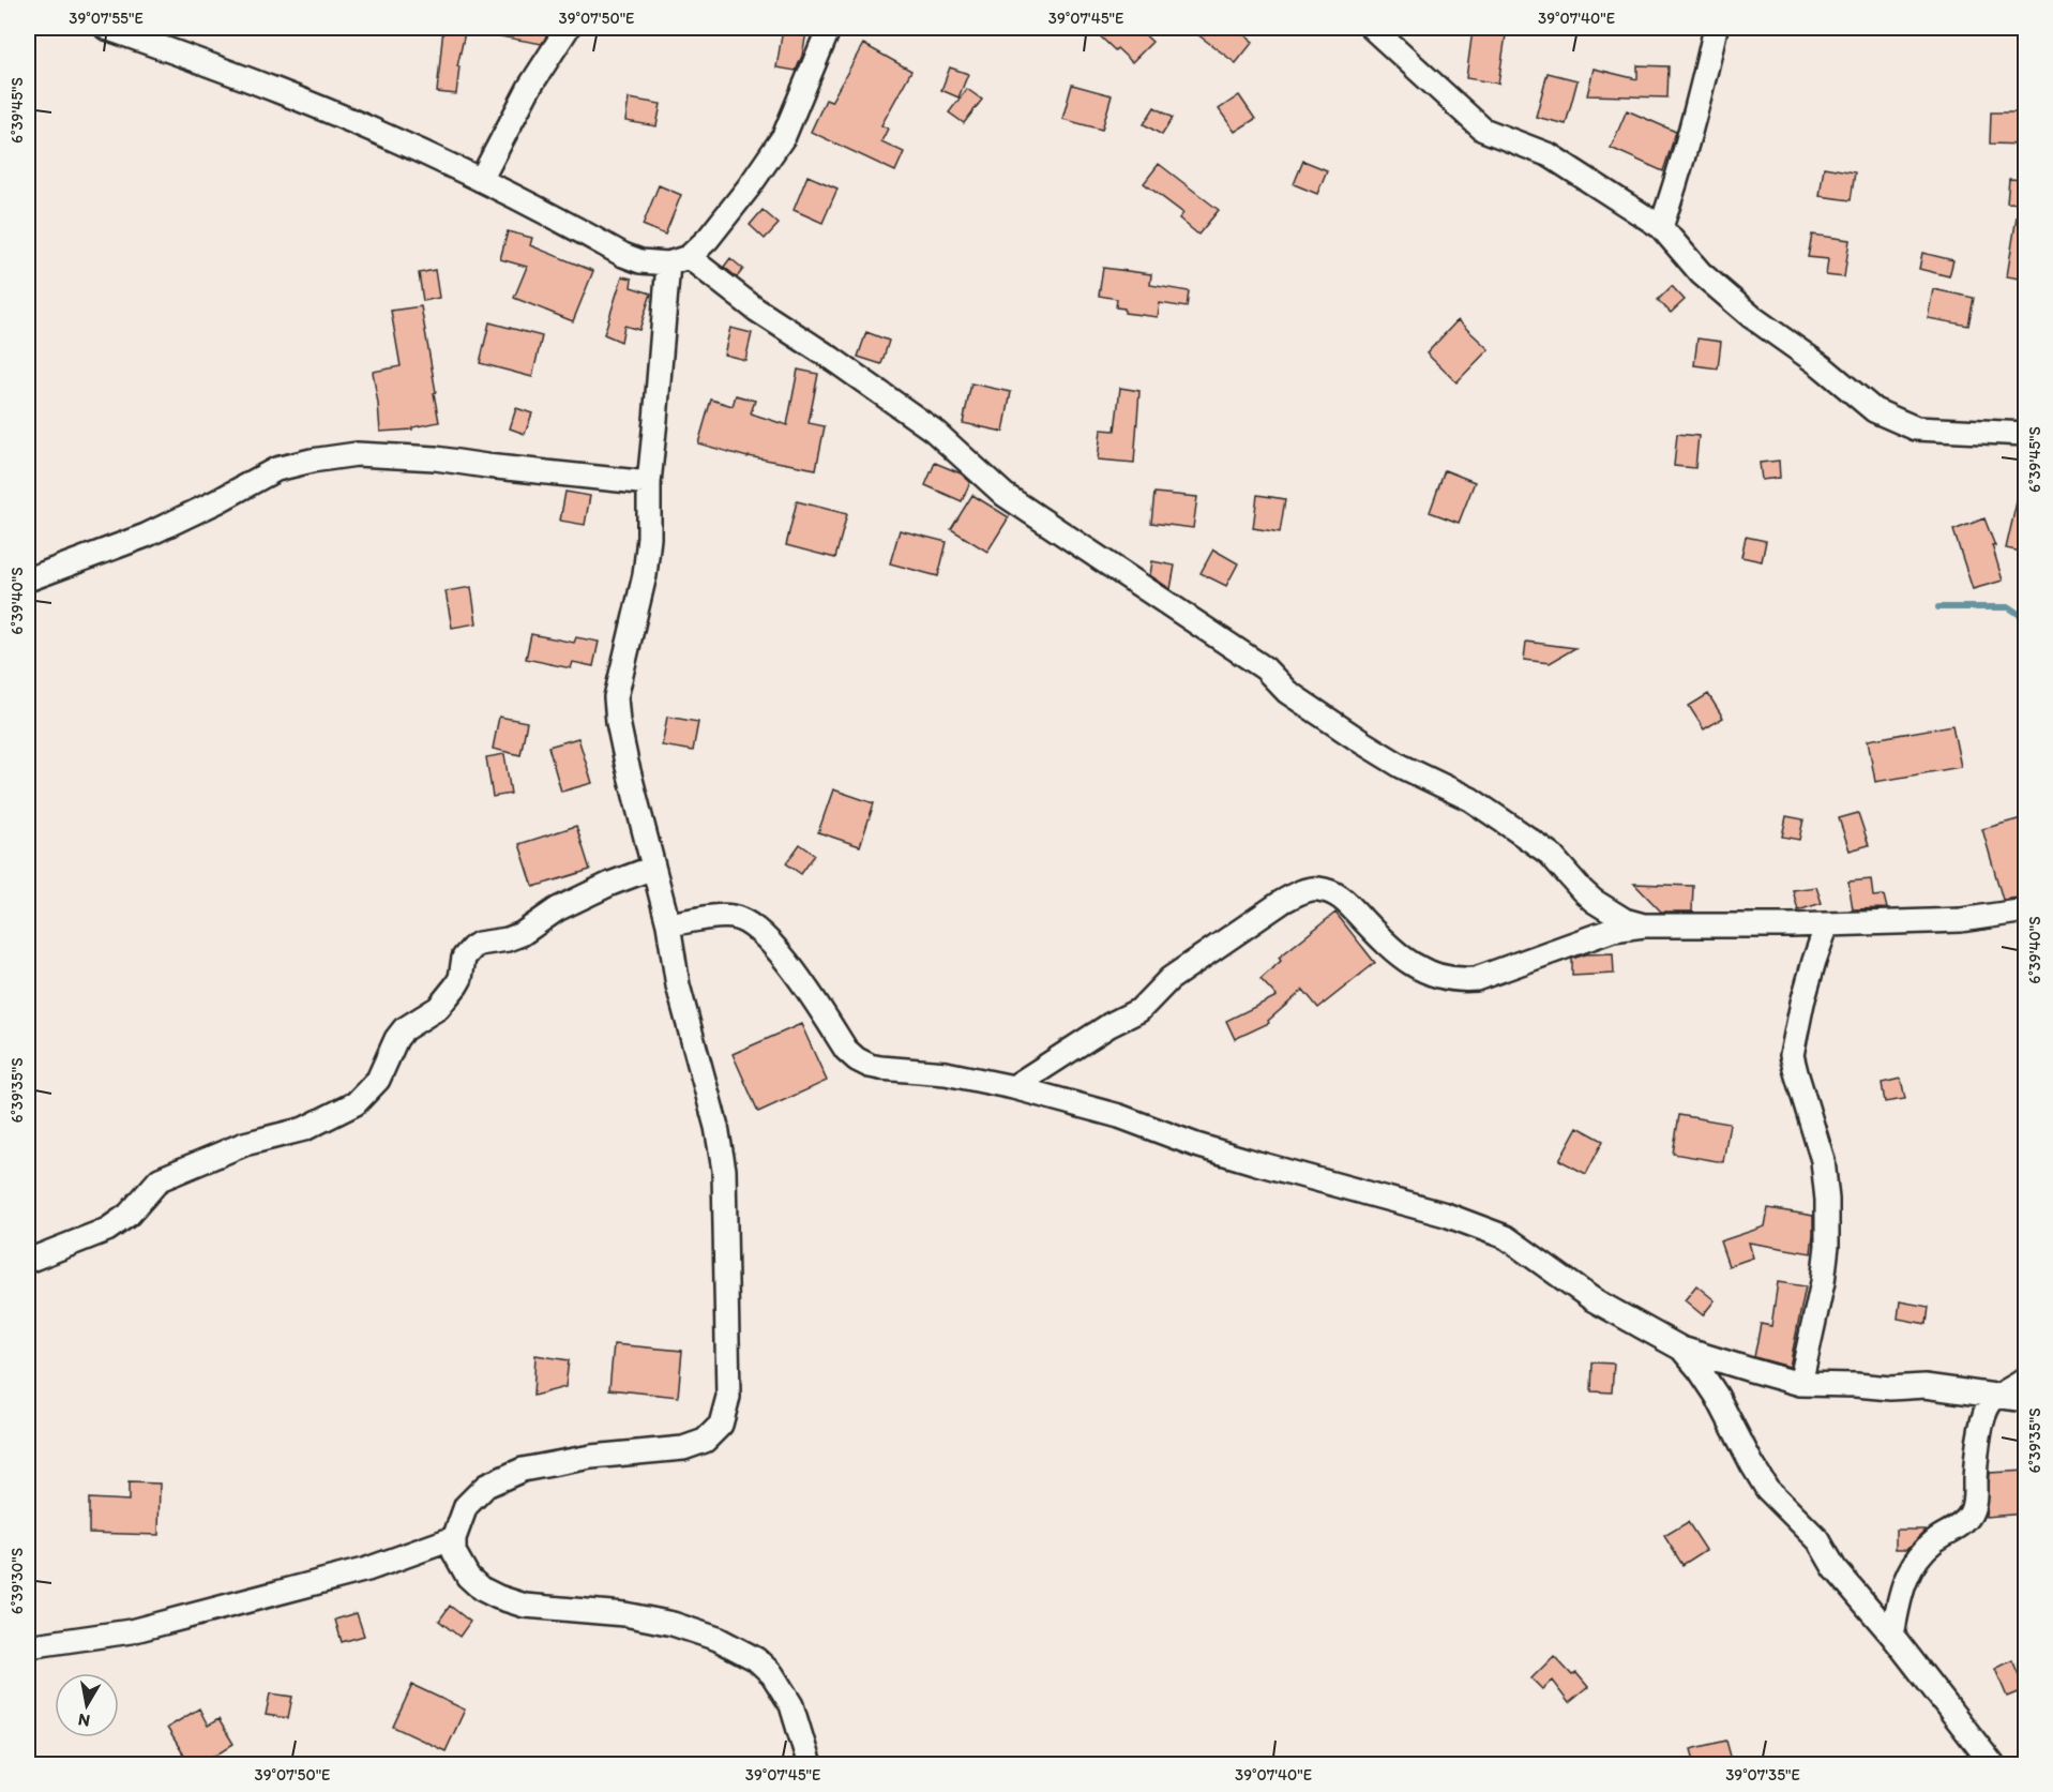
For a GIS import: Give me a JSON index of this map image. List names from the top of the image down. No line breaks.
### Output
{"north":"bottom","coordinates":["39°07'55\"E","39°07'50\"E","39°07'45\"E","39°07'40\"E","6°39'45\"S","6°39'40\"S","6°39'35\"S","6°39'30\"S","39°07'35\"E"]}
